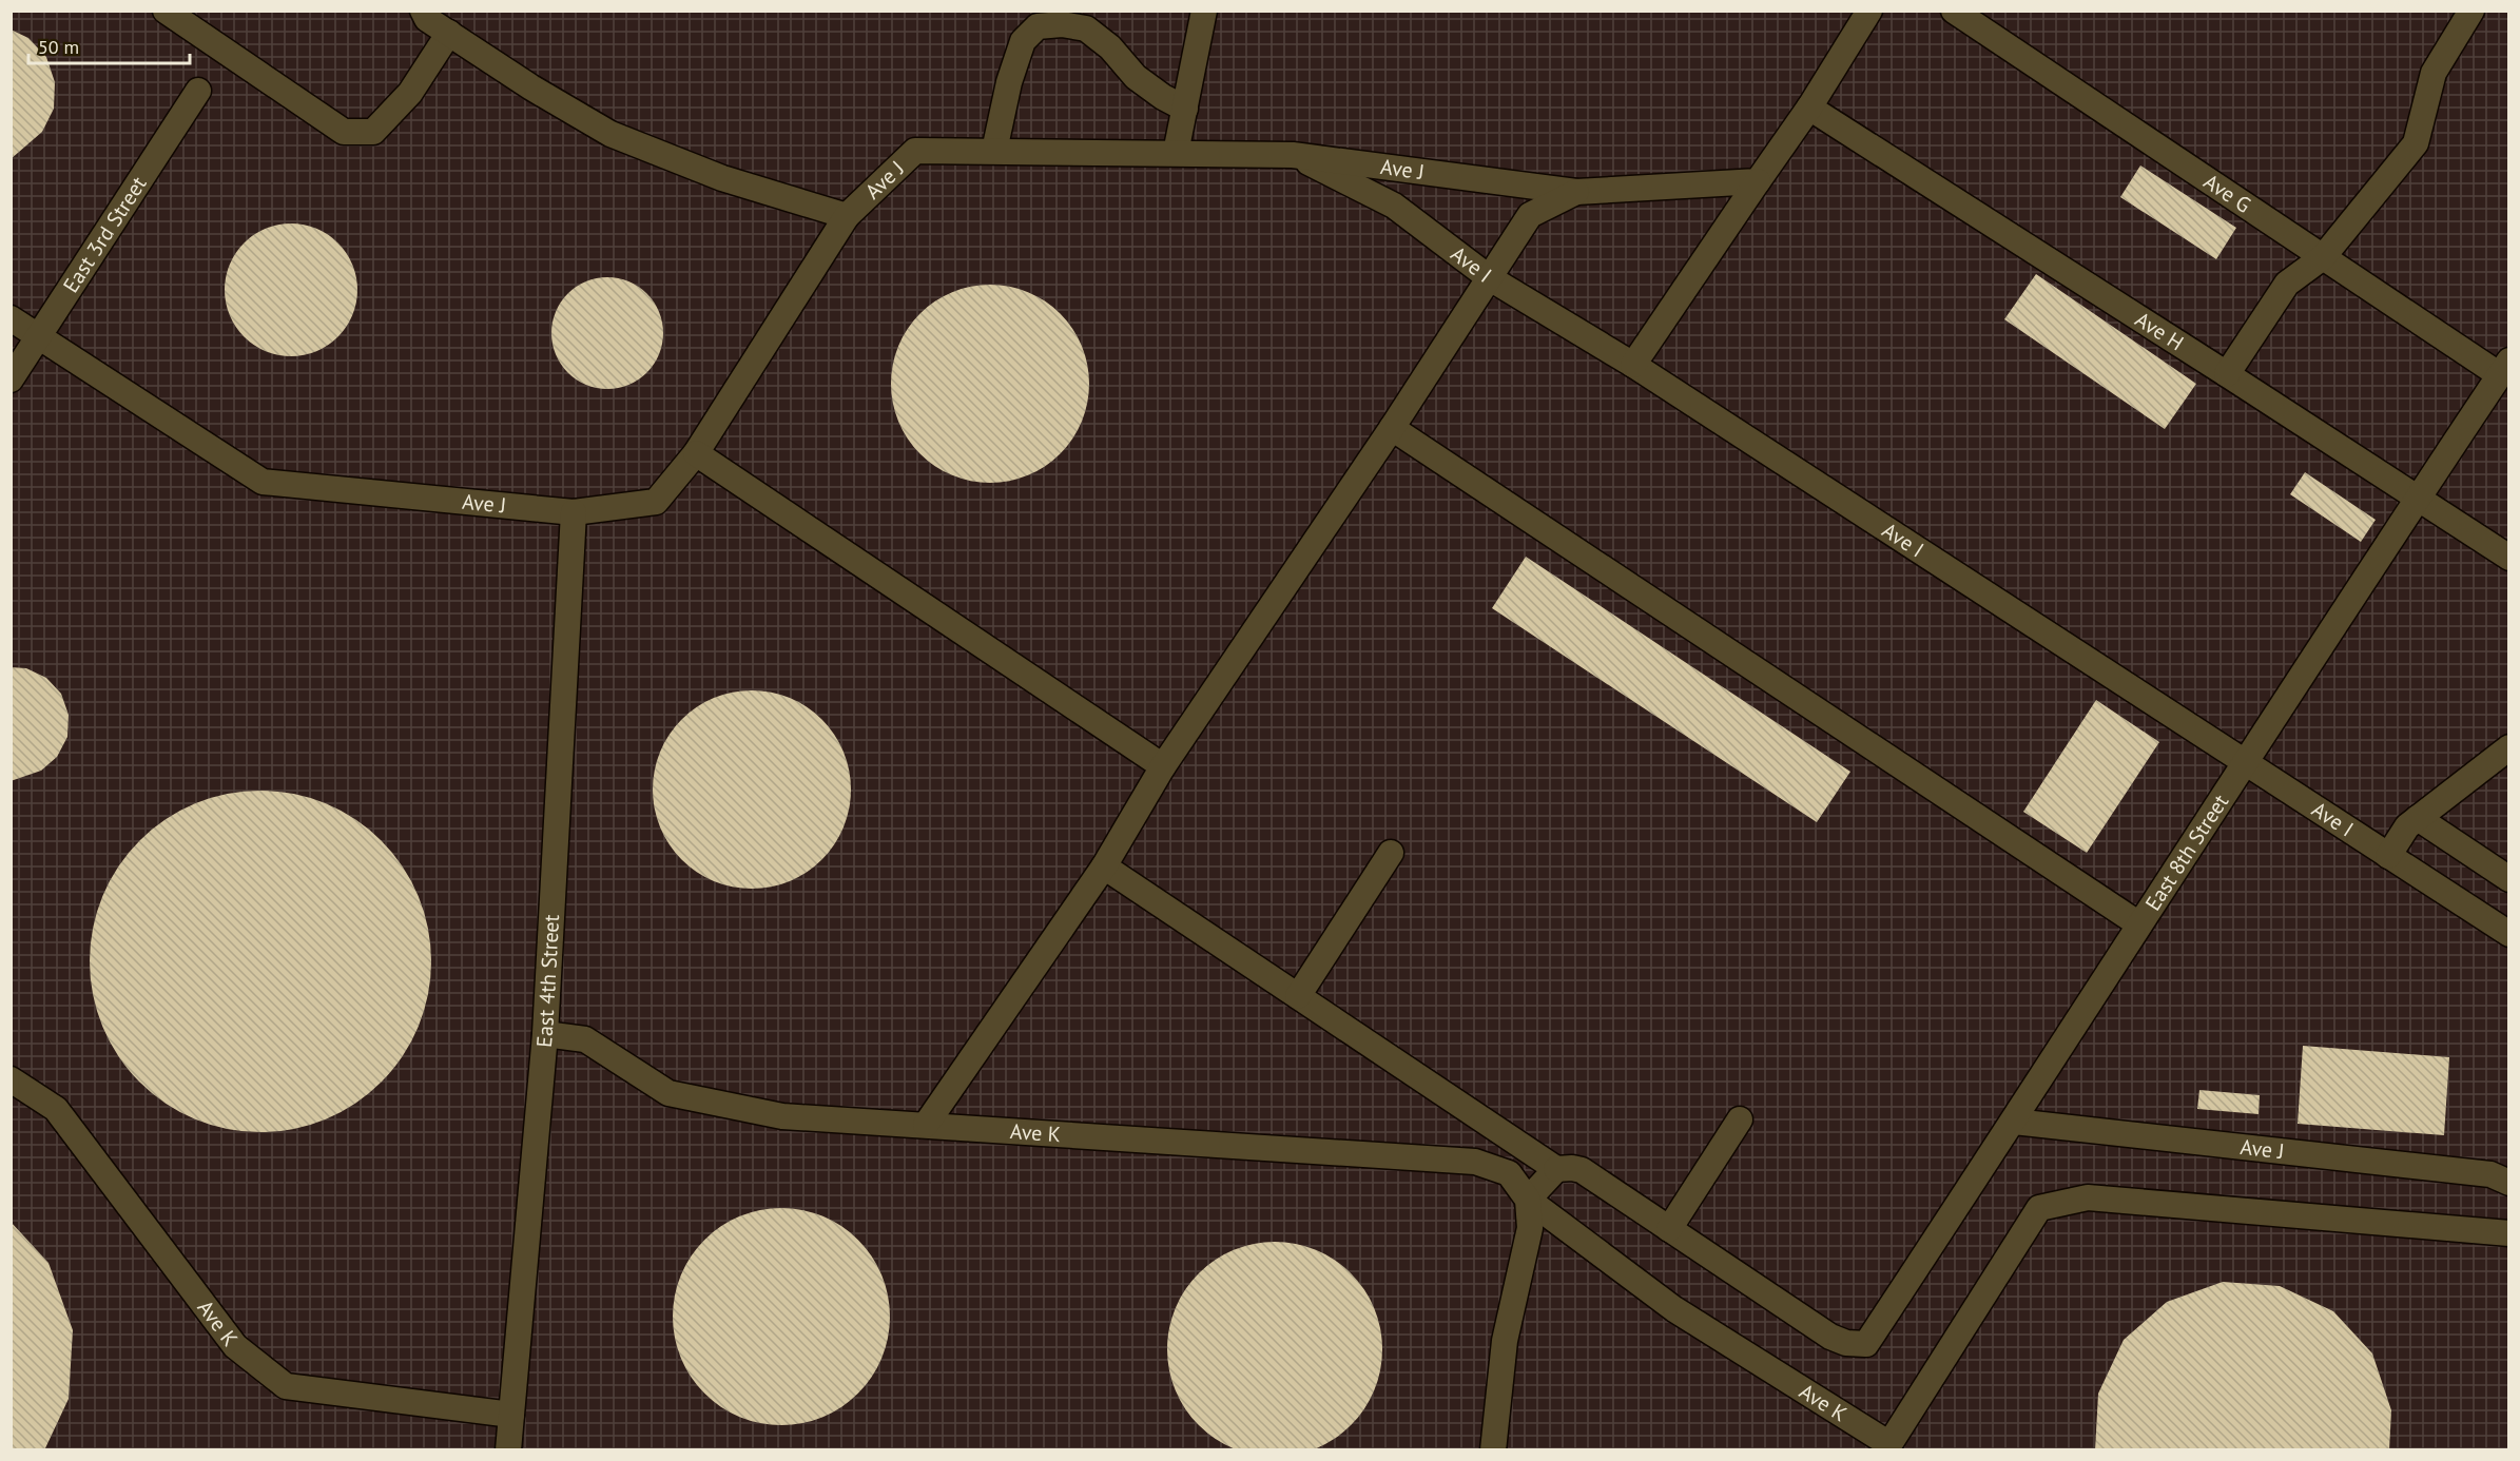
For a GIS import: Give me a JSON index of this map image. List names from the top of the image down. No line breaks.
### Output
{"streets":{"street":["Ave J","Ave G","East 3rd Street","Ave I","Ave H","East 8th Street","East 4th Street","Ave K"]},"crossings":[["Ave J","East 3rd Street"],["Ave J","Ave I"],["Ave J","East 8th Street"],["Ave J","East 4th Street"],["Ave G","East 8th Street"],["Ave I","East 8th Street"],["Ave H","East 8th Street"],["East 4th Street","Ave K"]],"scale_bar":"50 m"}
